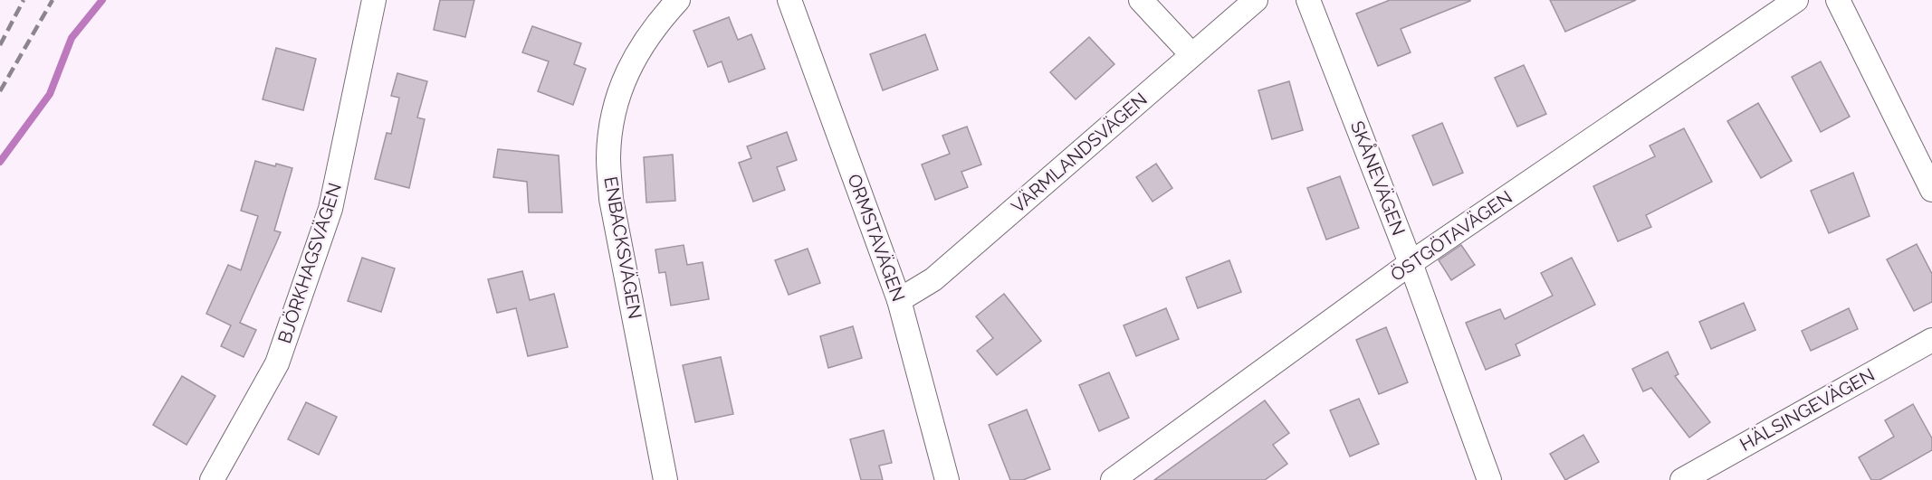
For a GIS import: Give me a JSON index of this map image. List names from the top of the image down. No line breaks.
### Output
{"streets":{"street":["VÄRMLANDSVÄGEN","SKÅNEVÄGEN","ÖSTGÖTAVÄGEN","ORMSTAVÄGEN","ENBACKSVÄGEN","BJÖRKHAGSVÄGEN","HÄLSINGEVÄGEN"]},"crossings":[["VÄRMLANDSVÄGEN","ORMSTAVÄGEN"],["SKÅNEVÄGEN","ÖSTGÖTAVÄGEN"]]}
